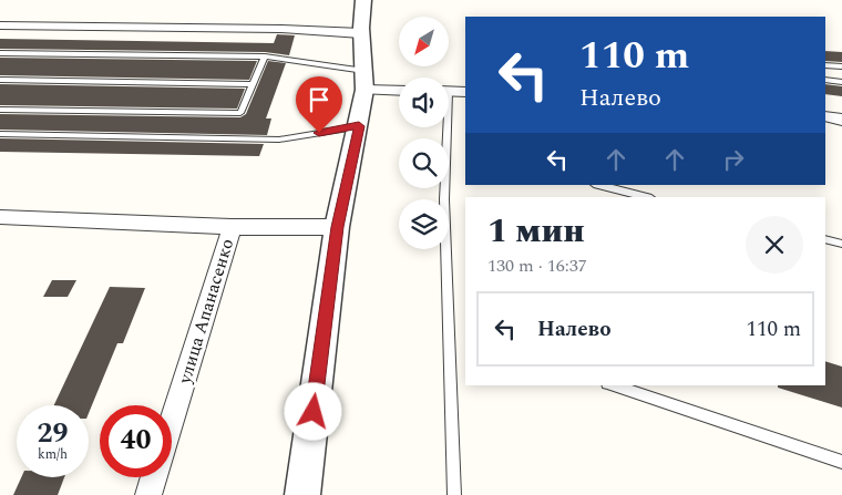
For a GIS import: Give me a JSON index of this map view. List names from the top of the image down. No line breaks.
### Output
{"streets":{"street":["улица Апанасенко"]},"north":"bottom left","page":{"turn":["110 m","Налево"],"heading":["1 мин","130 m · 16:37"],"list":[{"name":"Налево","value":"110 m"}],"speed":"29 km/h","limit":"40"}}
